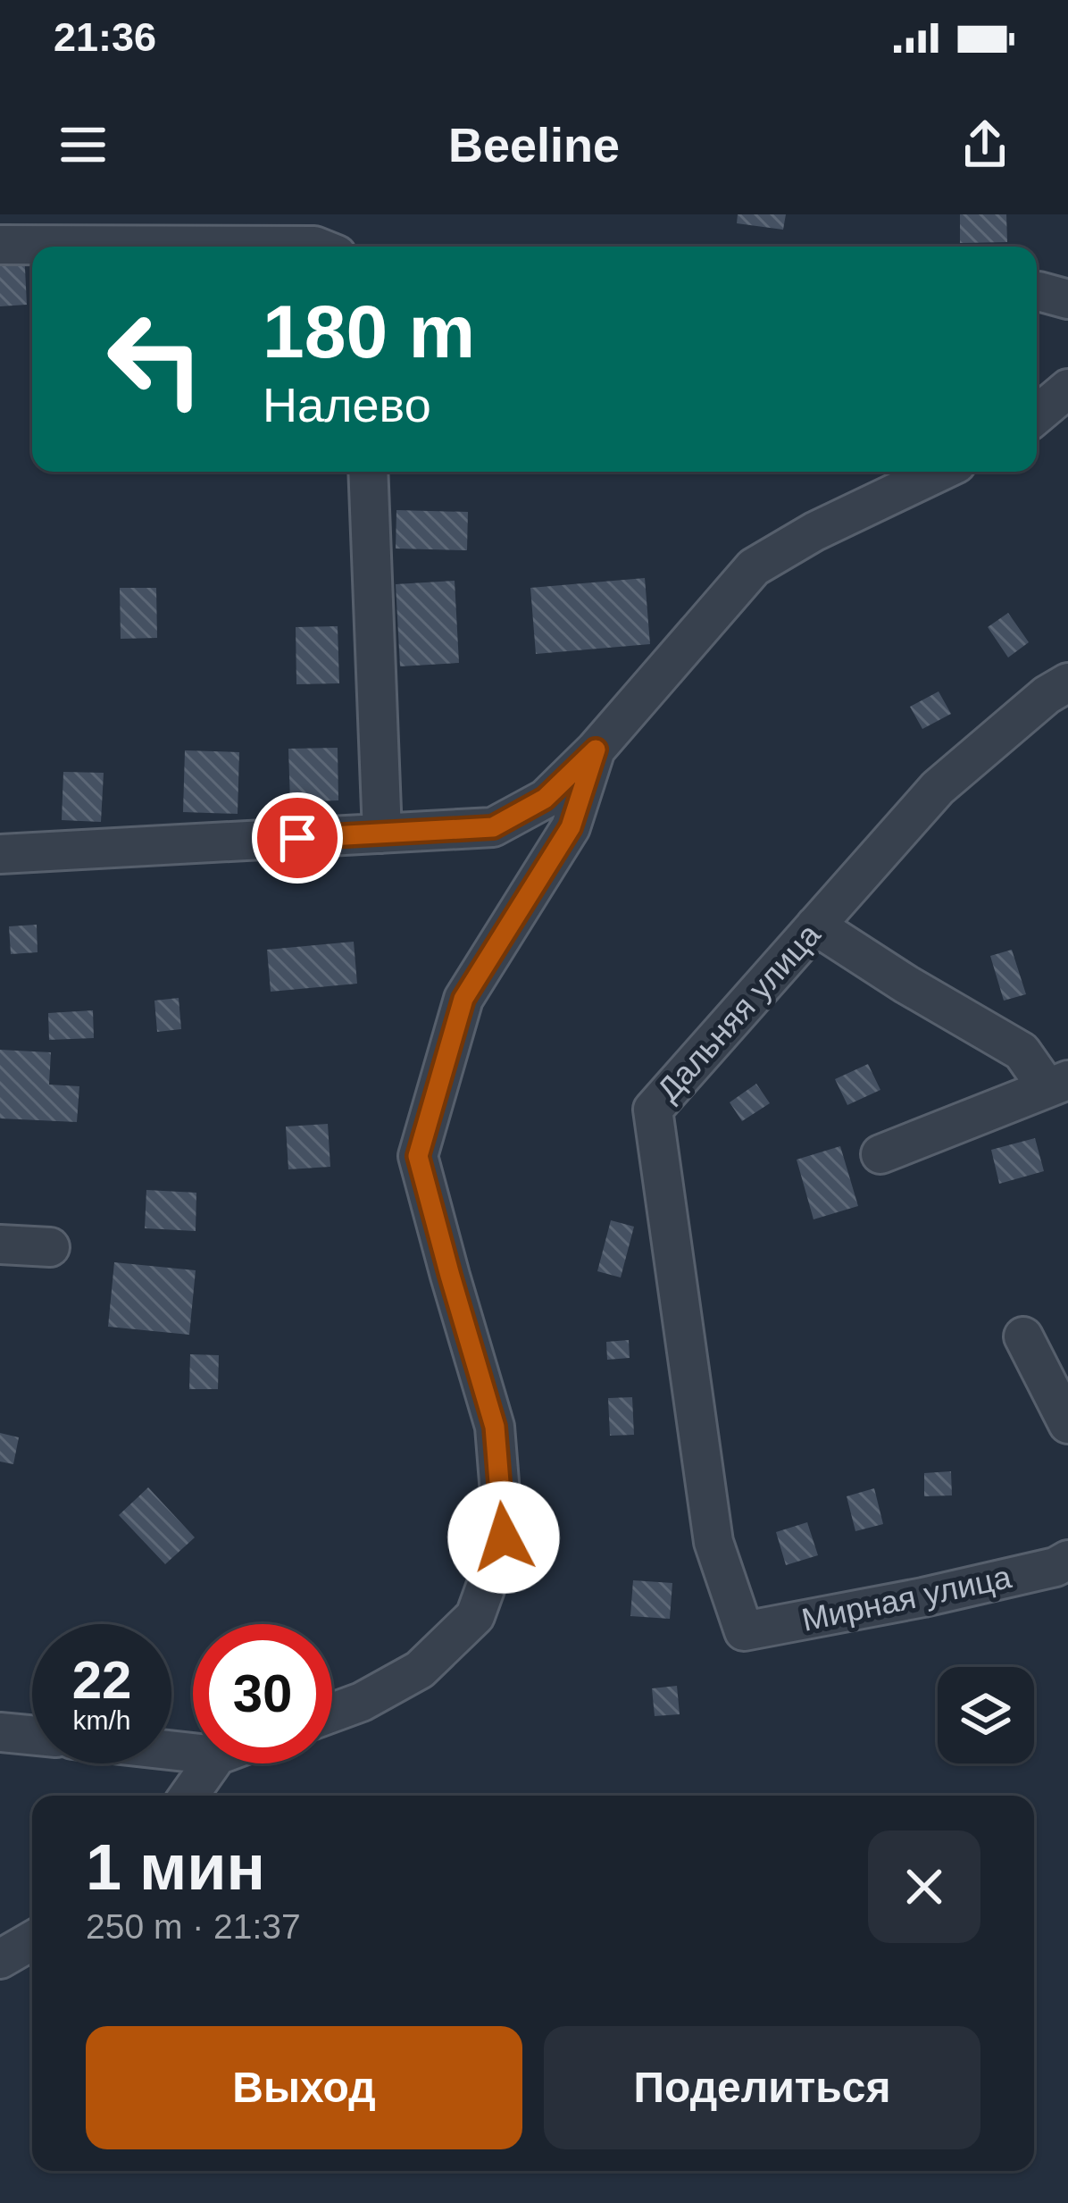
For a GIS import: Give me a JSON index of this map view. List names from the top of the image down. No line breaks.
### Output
{"streets":{"street":["Дальняя улица","Мирная улица"]},"crossings":[["Дальняя улица","Мирная улица"]],"page":{"status":"21:36","header":"Beeline","turn":["180 m","Налево"],"speed":"22 km/h","limit":"30","heading":["1 мин","250 m · 21:37"],"buttons":["Выход","Поделиться"]}}
